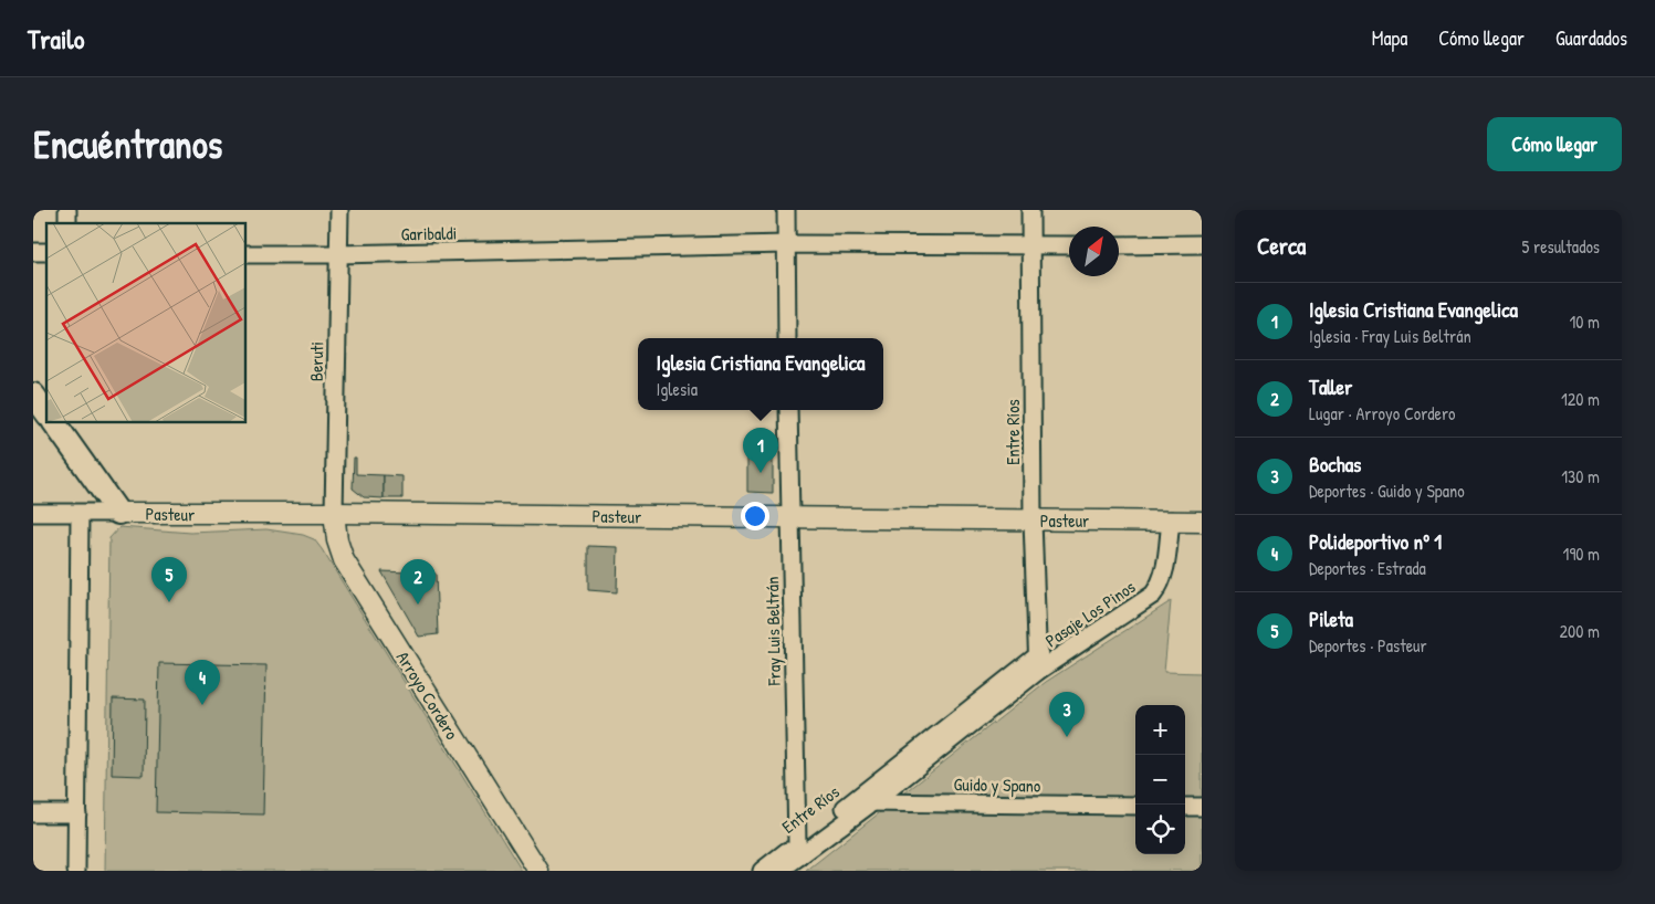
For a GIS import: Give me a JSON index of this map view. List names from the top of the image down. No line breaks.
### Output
{"streets":{"street":["Garibaldi","Beruti","Entre Ríos","Pasteur","Pasaje Los Pinos","Fray Luis Beltrán","Arroyo Cordero","Guido y Spano"]},"crossings":[["Garibaldi","Beruti"],["Garibaldi","Entre Ríos"],["Beruti","Pasteur"],["Beruti","Arroyo Cordero"],["Entre Ríos","Pasteur"],["Entre Ríos","Pasaje Los Pinos"],["Entre Ríos","Fray Luis Beltrán"],["Entre Ríos","Guido y Spano"],["Pasteur","Pasaje Los Pinos"],["Pasteur","Fray Luis Beltrán"],["Pasteur","Arroyo Cordero"]],"north":"top right","page":{"header":"Trailo","nav":["Mapa","Cómo llegar","Guardados"],"buttons":"Cómo llegar","title":"Encuéntranos","heading":["Cerca","5 resultados"],"list":[{"mark":"1","name":"Iglesia Cristiana Evangelica","note":"Iglesia · Fray Luis Beltrán","value":"10 m"},{"mark":"2","name":"Taller","note":"Lugar · Arroyo Cordero","value":"120 m"},{"mark":"3","name":"Bochas","note":"Deportes · Guido y Spano","value":"130 m"},{"mark":"4","name":"Polideportivo nº 1","note":"Deportes · Estrada","value":"190 m"},{"mark":"5","name":"Pileta","note":"Deportes · Pasteur","value":"200 m"}],"popup":["Iglesia Cristiana Evangelica","Iglesia"],"pins":["1","5","2","4","3"],"map_buttons":["+","−"]}}
